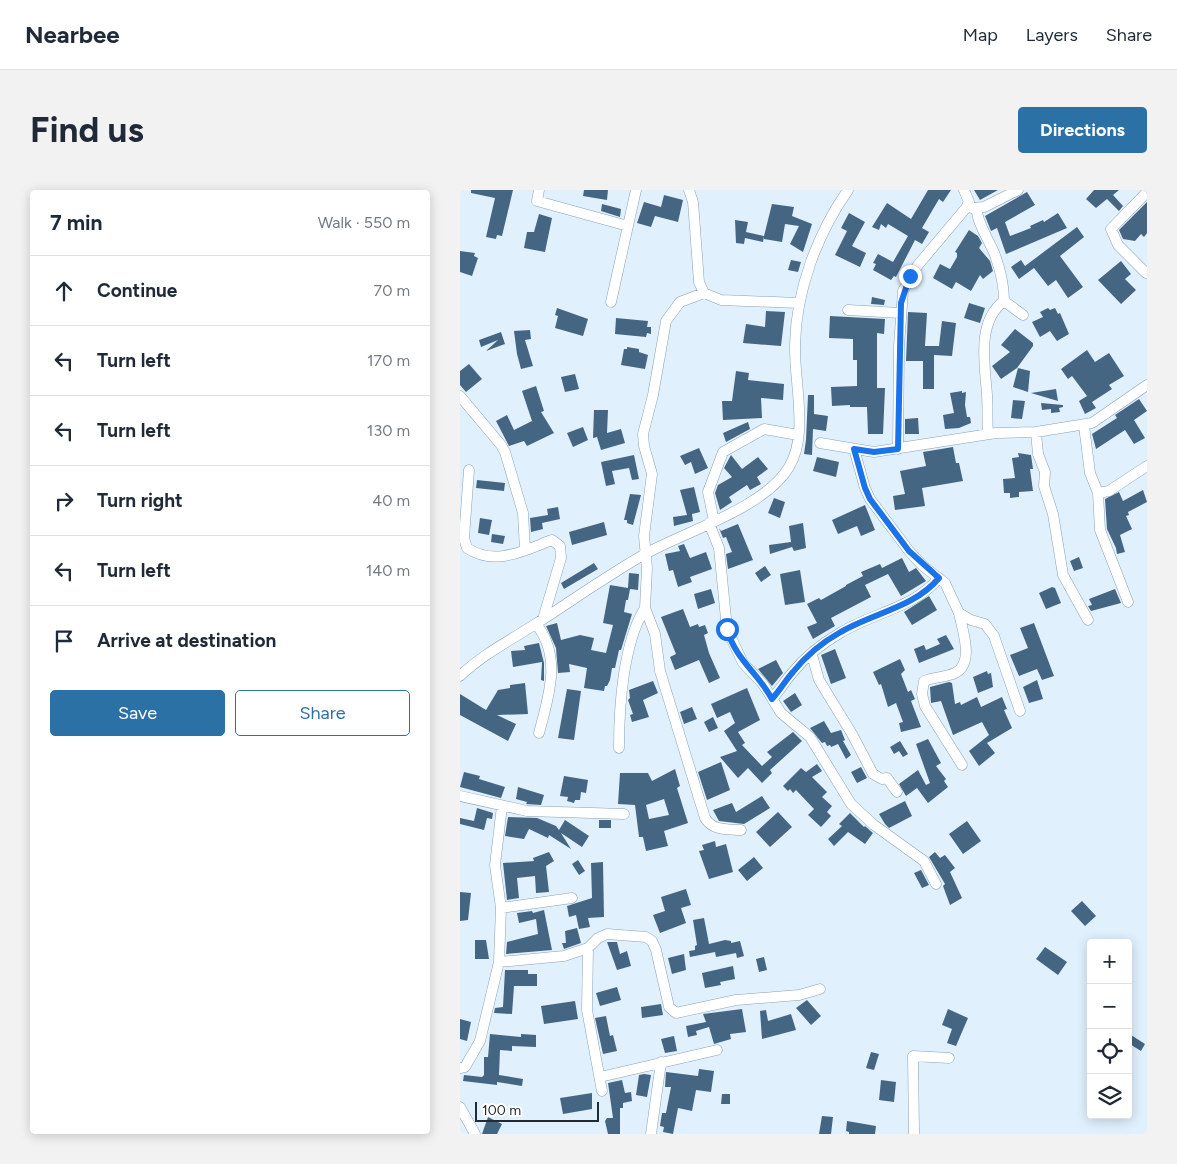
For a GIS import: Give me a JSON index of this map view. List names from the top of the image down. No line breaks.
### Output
{"scale_bar":"100 m","page":{"header":"Nearbee","nav":["Map","Layers","Share"],"buttons":["Directions",["Save","Share"]],"title":"Find us","heading":["7 min","Walk · 550 m"],"list":[["Continue","70 m"],["Turn left","170 m"],["Turn left","130 m"],["Turn right","40 m"],["Turn left","140 m"],"Arrive at destination"],"map_buttons":["+","−"],"scale":"100 m"}}
